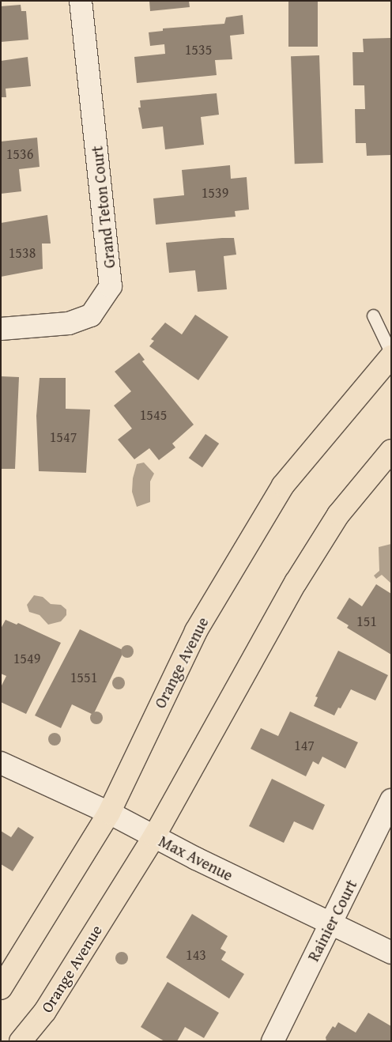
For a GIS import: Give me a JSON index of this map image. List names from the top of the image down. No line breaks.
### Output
{"streets":{"main road":["Orange Avenue"],"street":["Grand Teton Court","Max Avenue","Rainier Court"]},"crossings":[["Orange Avenue","Max Avenue"],["Max Avenue","Rainier Court"]],"house_numbers":["1535","1536","1539","1538","1545","1547","151","1549","1551","147","143"]}
